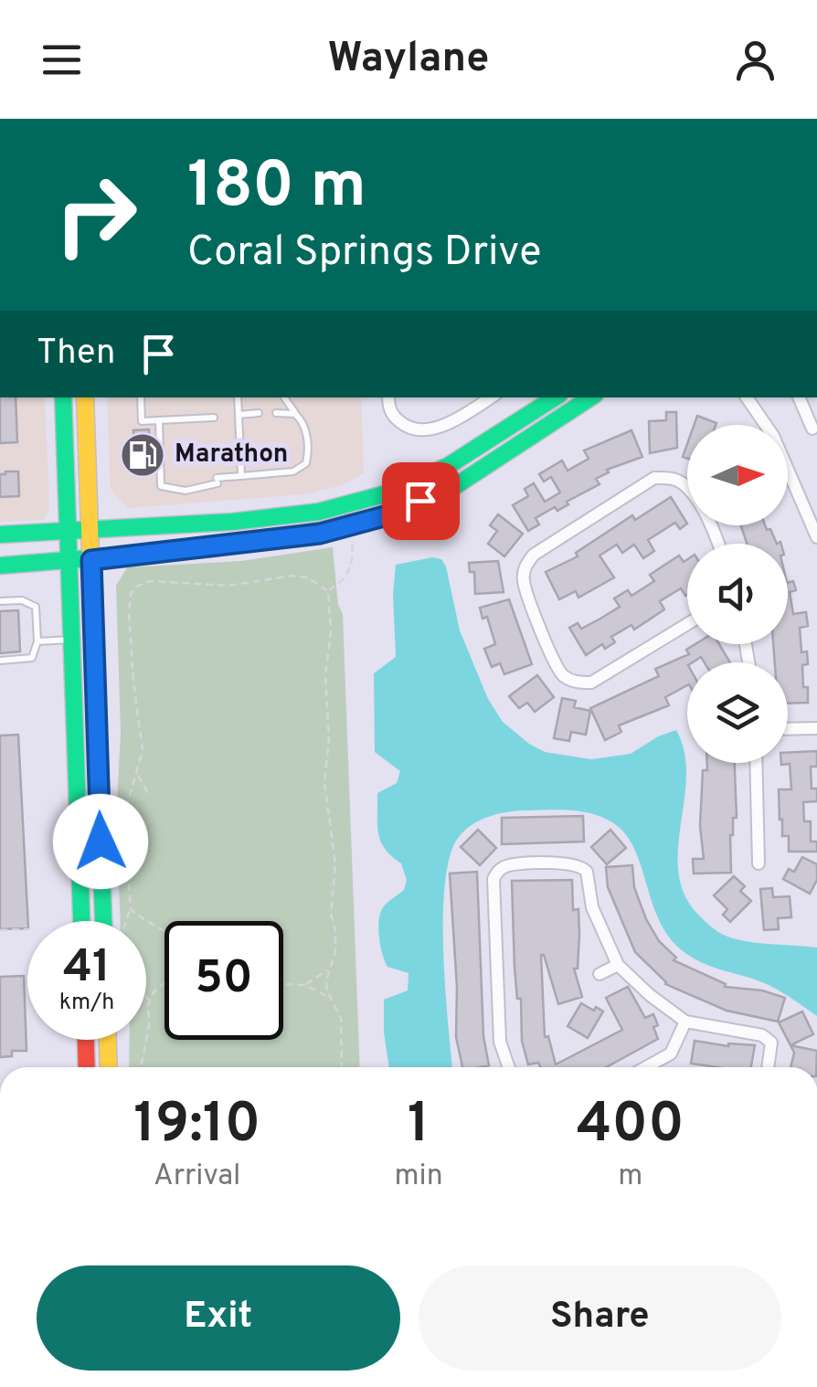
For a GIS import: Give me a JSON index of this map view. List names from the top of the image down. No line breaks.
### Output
{"places":{"fuel station":["Marathon"]},"north":"right","page":{"header":"Waylane","turn":["180 m","Coral Springs Drive"],"then":"Then","speed":"41 km/h","limit":"50","eta":["19:10","Arrival","1","min","400","m"],"buttons":["Exit","Share"]}}
